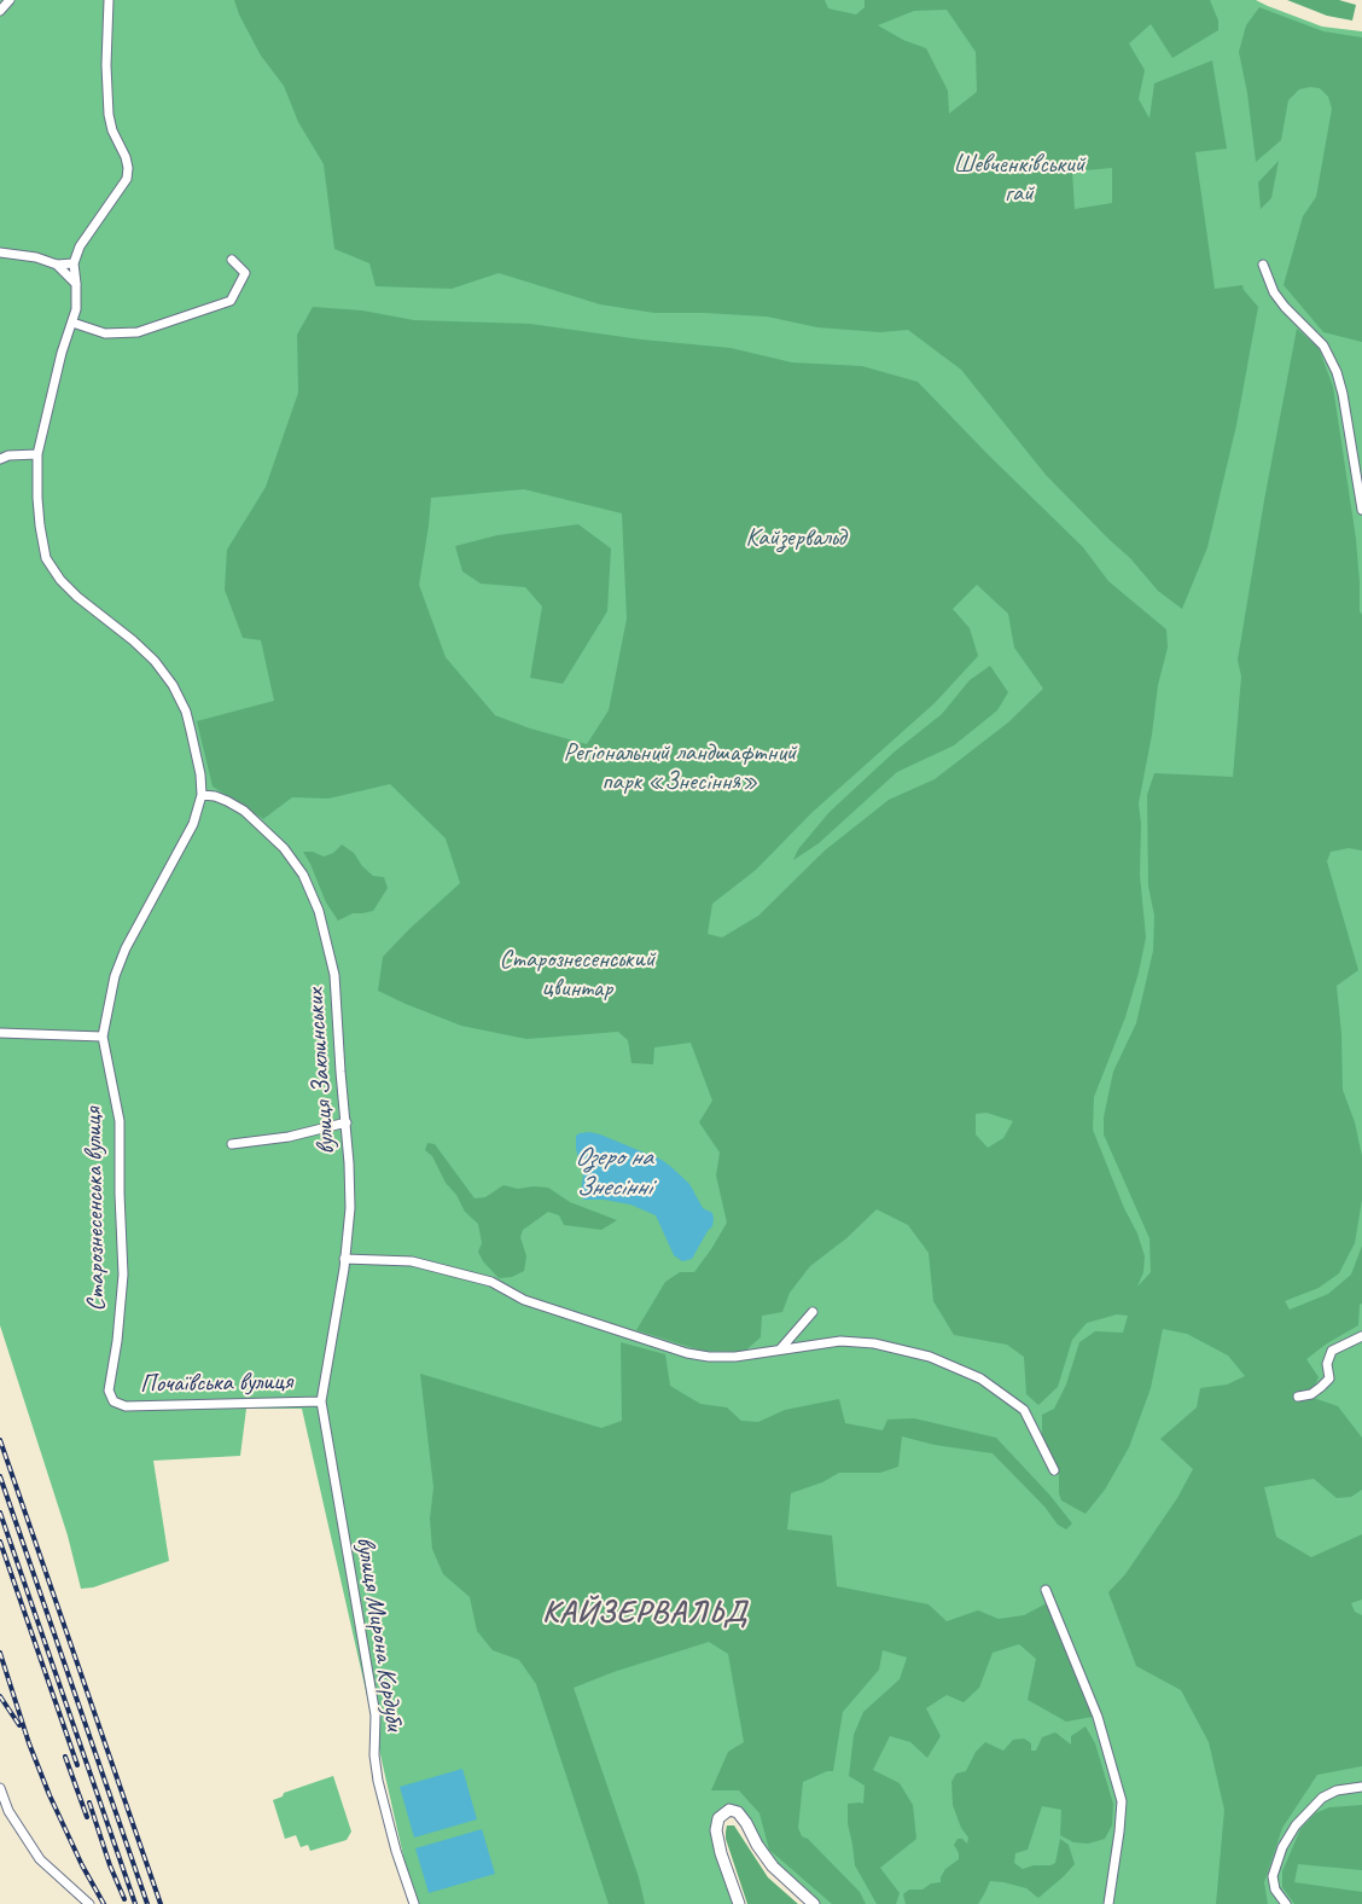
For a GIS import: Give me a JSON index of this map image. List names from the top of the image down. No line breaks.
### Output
{"streets":{"street":["вулиця Заклинських","Старознесенська вулиця","Почаївська вулиця","вулиця Мирона Кордуби"]},"crossings":[["вулиця Заклинських","Старознесенська вулиця"],["вулиця Заклинських","Почаївська вулиця"],["вулиця Заклинських","вулиця Мирона Кордуби"],["Старознесенська вулиця","Почаївська вулиця"],["Почаївська вулиця","вулиця Мирона Кордуби"]],"districts":["КАЙЗЕРВАЛЬД"],"water":["Озеро на Знесінні"],"parks":["Шевченківський гай","Кайзервальд","Регіональний ландшафтний парк «Знесіння»","Старознесенський цвинтар"]}
